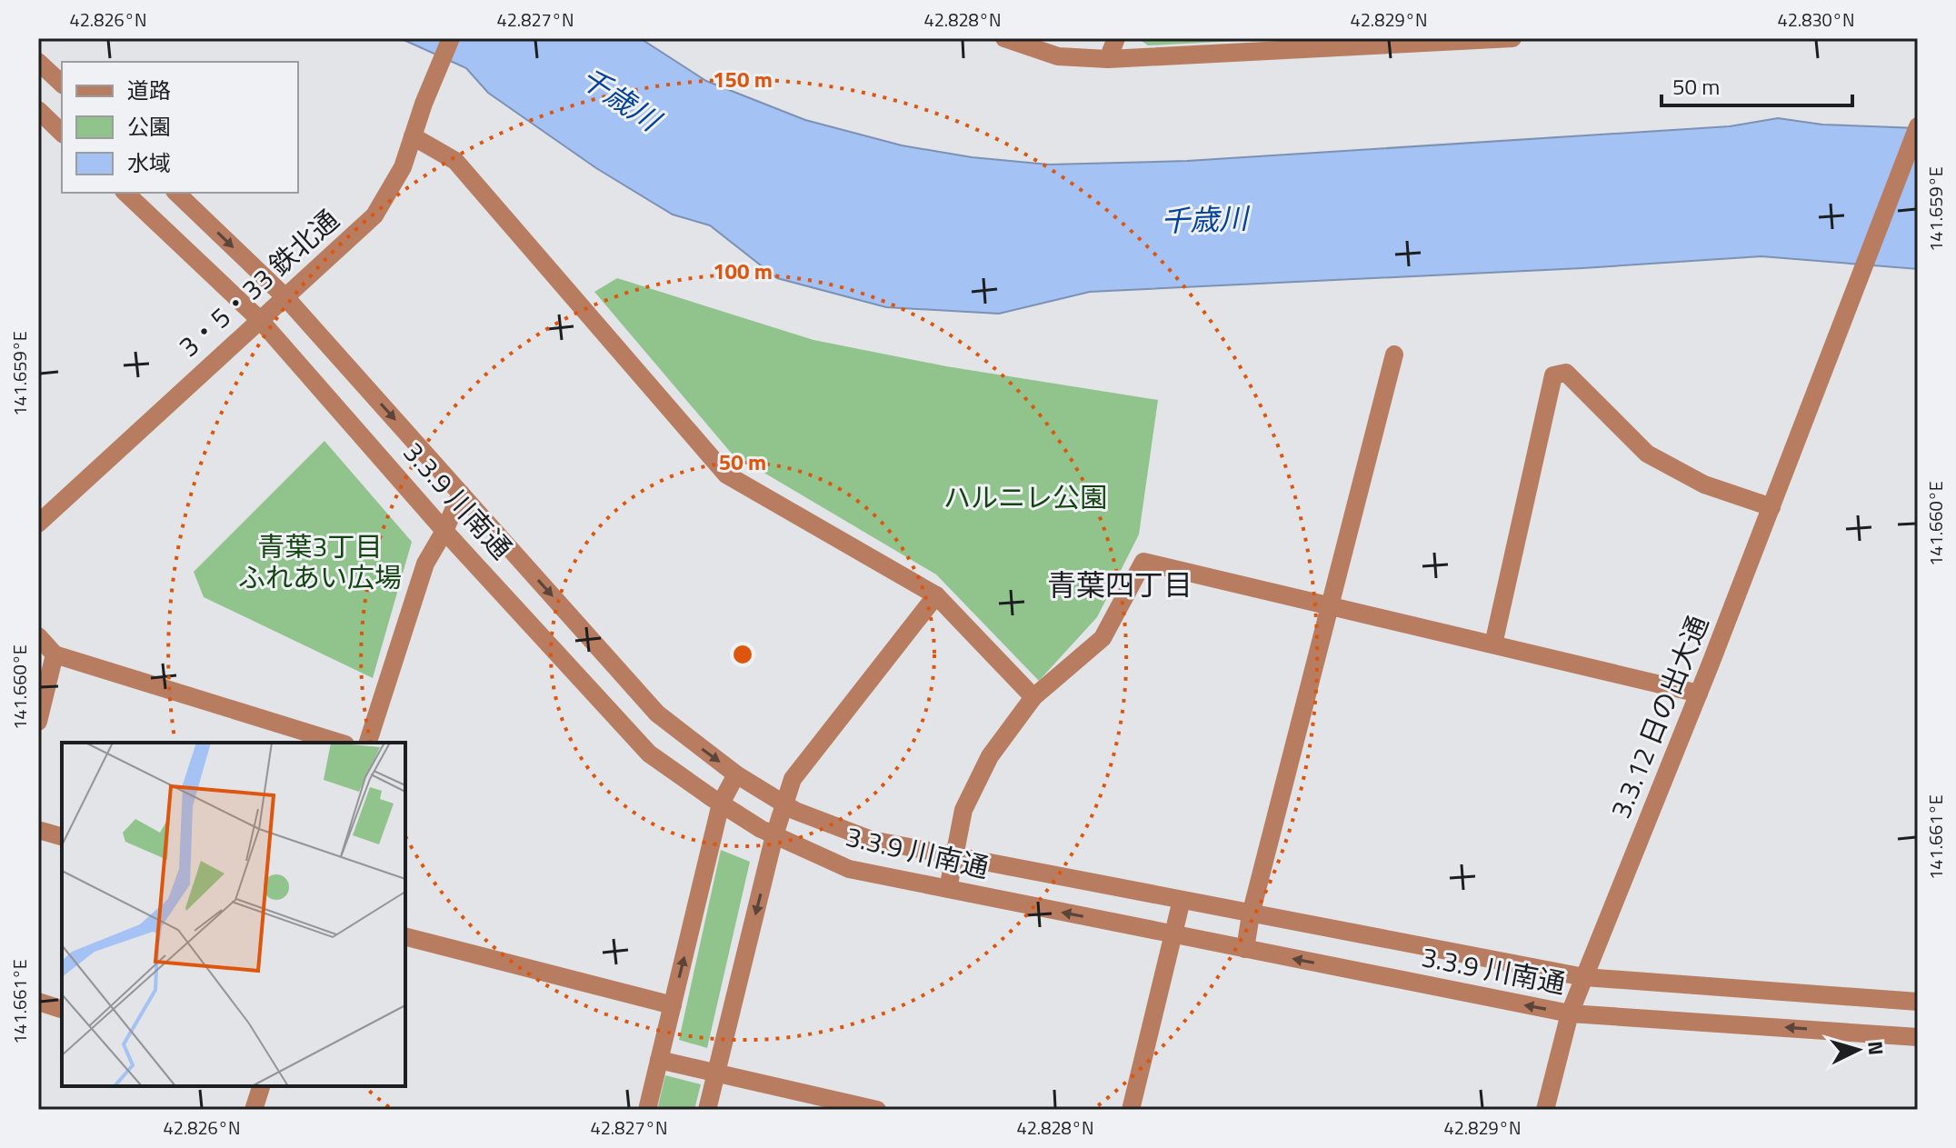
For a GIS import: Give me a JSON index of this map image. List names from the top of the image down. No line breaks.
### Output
{"streets":{"street":["3・5・33 鉄北通","3.3.9 川南通","3.3.12 日の出大通"]},"crossings":[["3・5・33 鉄北通","3.3.9 川南通"],["3.3.9 川南通","3.3.12 日の出大通"]],"districts":["青葉四丁目"],"water":["千歳川"],"parks":["ハルニレ公園","青葉3丁目 ふれあい広場"],"legend":["道路","公園","水域"],"scale_bar":"50 m","north":"right","coordinates":["42.826°N","42.827°N","42.828°N","42.829°N","42.830°N","141.659°E","141.660°E","141.661°E"],"rings":["150 m","100 m","50 m"]}
